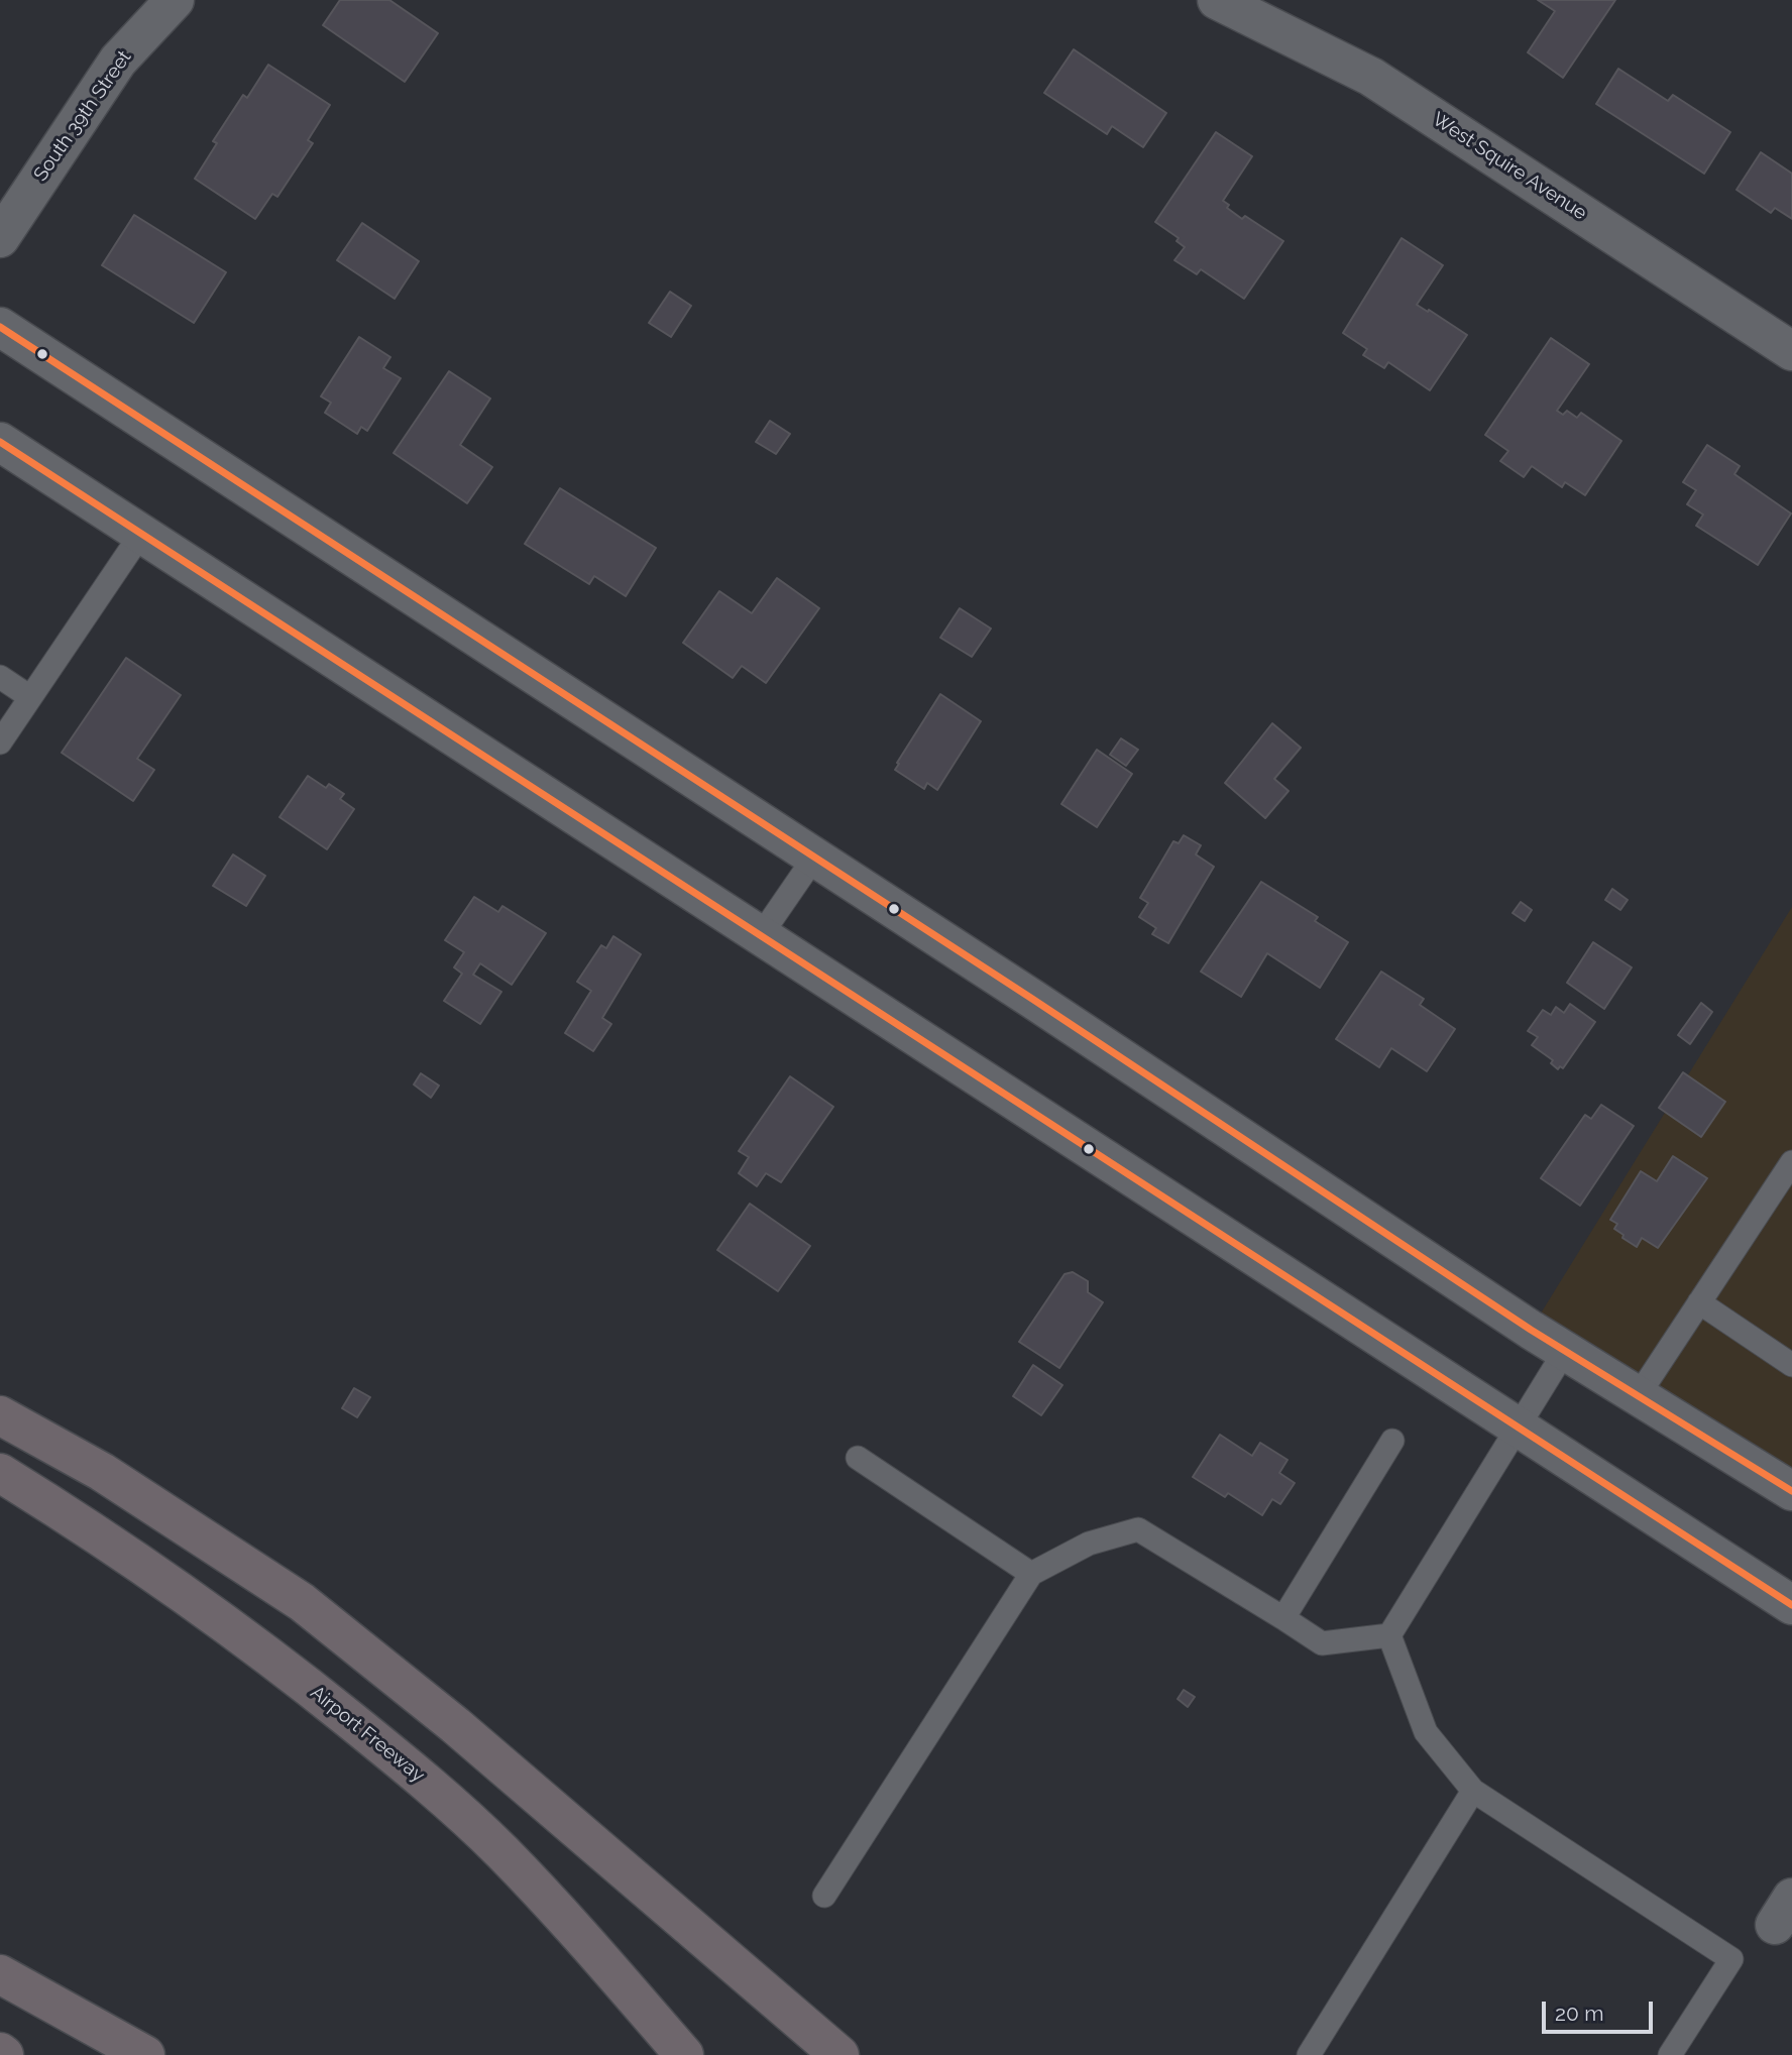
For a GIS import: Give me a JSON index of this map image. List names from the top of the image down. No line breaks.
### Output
{"streets":{"highway":["Airport Freeway"],"main road":["South 39th Street","West Squire Avenue"]},"scale_bar":"20 m"}
